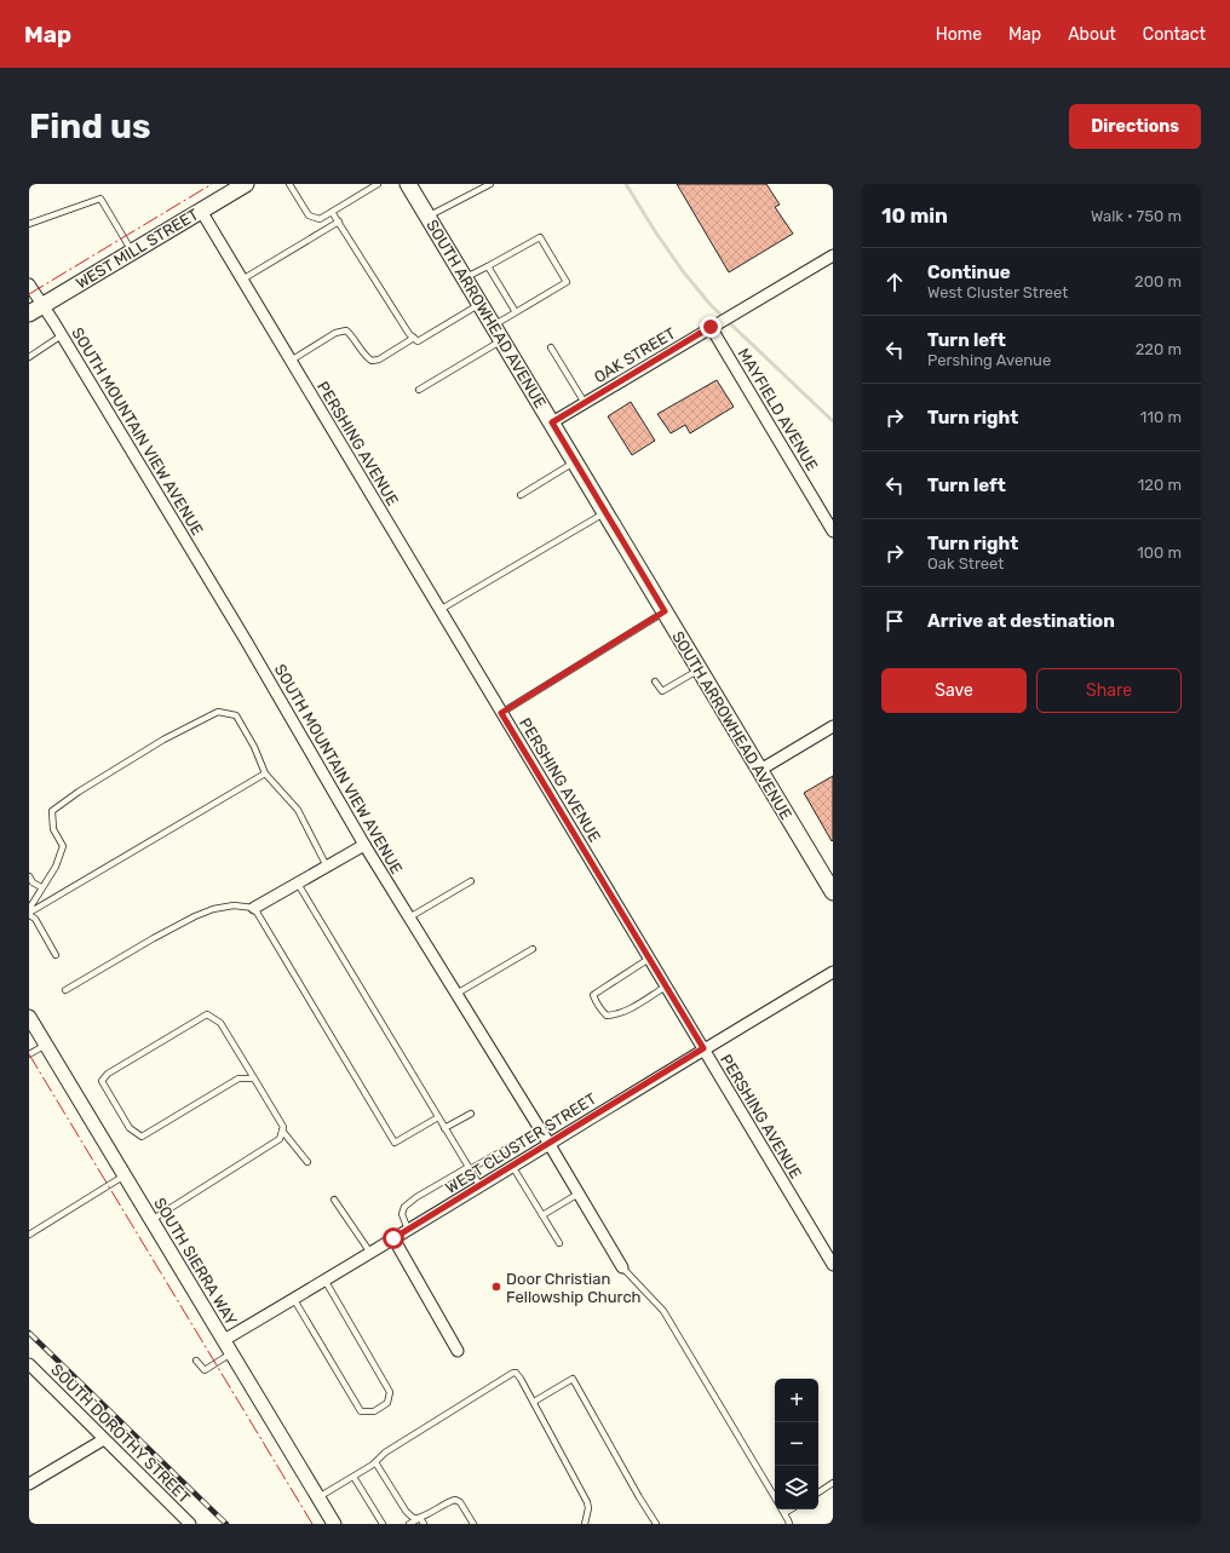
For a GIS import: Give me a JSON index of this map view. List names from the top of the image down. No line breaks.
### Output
{"streets":{"main road":["WEST MILL STREET","SOUTH ARROWHEAD AVENUE"],"street":["OAK STREET","MAYFIELD AVENUE","SOUTH MOUNTAIN VIEW AVENUE","PERSHING AVENUE","WEST CLUSTER STREET","SOUTH SIERRA WAY","SOUTH DOROTHY STREET"]},"crossings":[["WEST MILL STREET","SOUTH MOUNTAIN VIEW AVENUE"],["WEST MILL STREET","PERSHING AVENUE"],["SOUTH ARROWHEAD AVENUE","OAK STREET"],["OAK STREET","MAYFIELD AVENUE"],["SOUTH MOUNTAIN VIEW AVENUE","WEST CLUSTER STREET"],["PERSHING AVENUE","WEST CLUSTER STREET"],["WEST CLUSTER STREET","SOUTH SIERRA WAY"]],"places":["Door Christian Fellowship Church"],"page":{"header":"Map","nav":["Home","Map","About","Contact"],"buttons":["Directions",["Save","Share"]],"title":"Find us","heading":["10 min","Walk · 750 m"],"list":[["Continue","West Cluster Street","200 m"],["Turn left","Pershing Avenue","220 m"],["Turn right","110 m"],["Turn left","120 m"],["Turn right","Oak Street","100 m"],"Arrive at destination"],"map_buttons":["+","−"]}}
